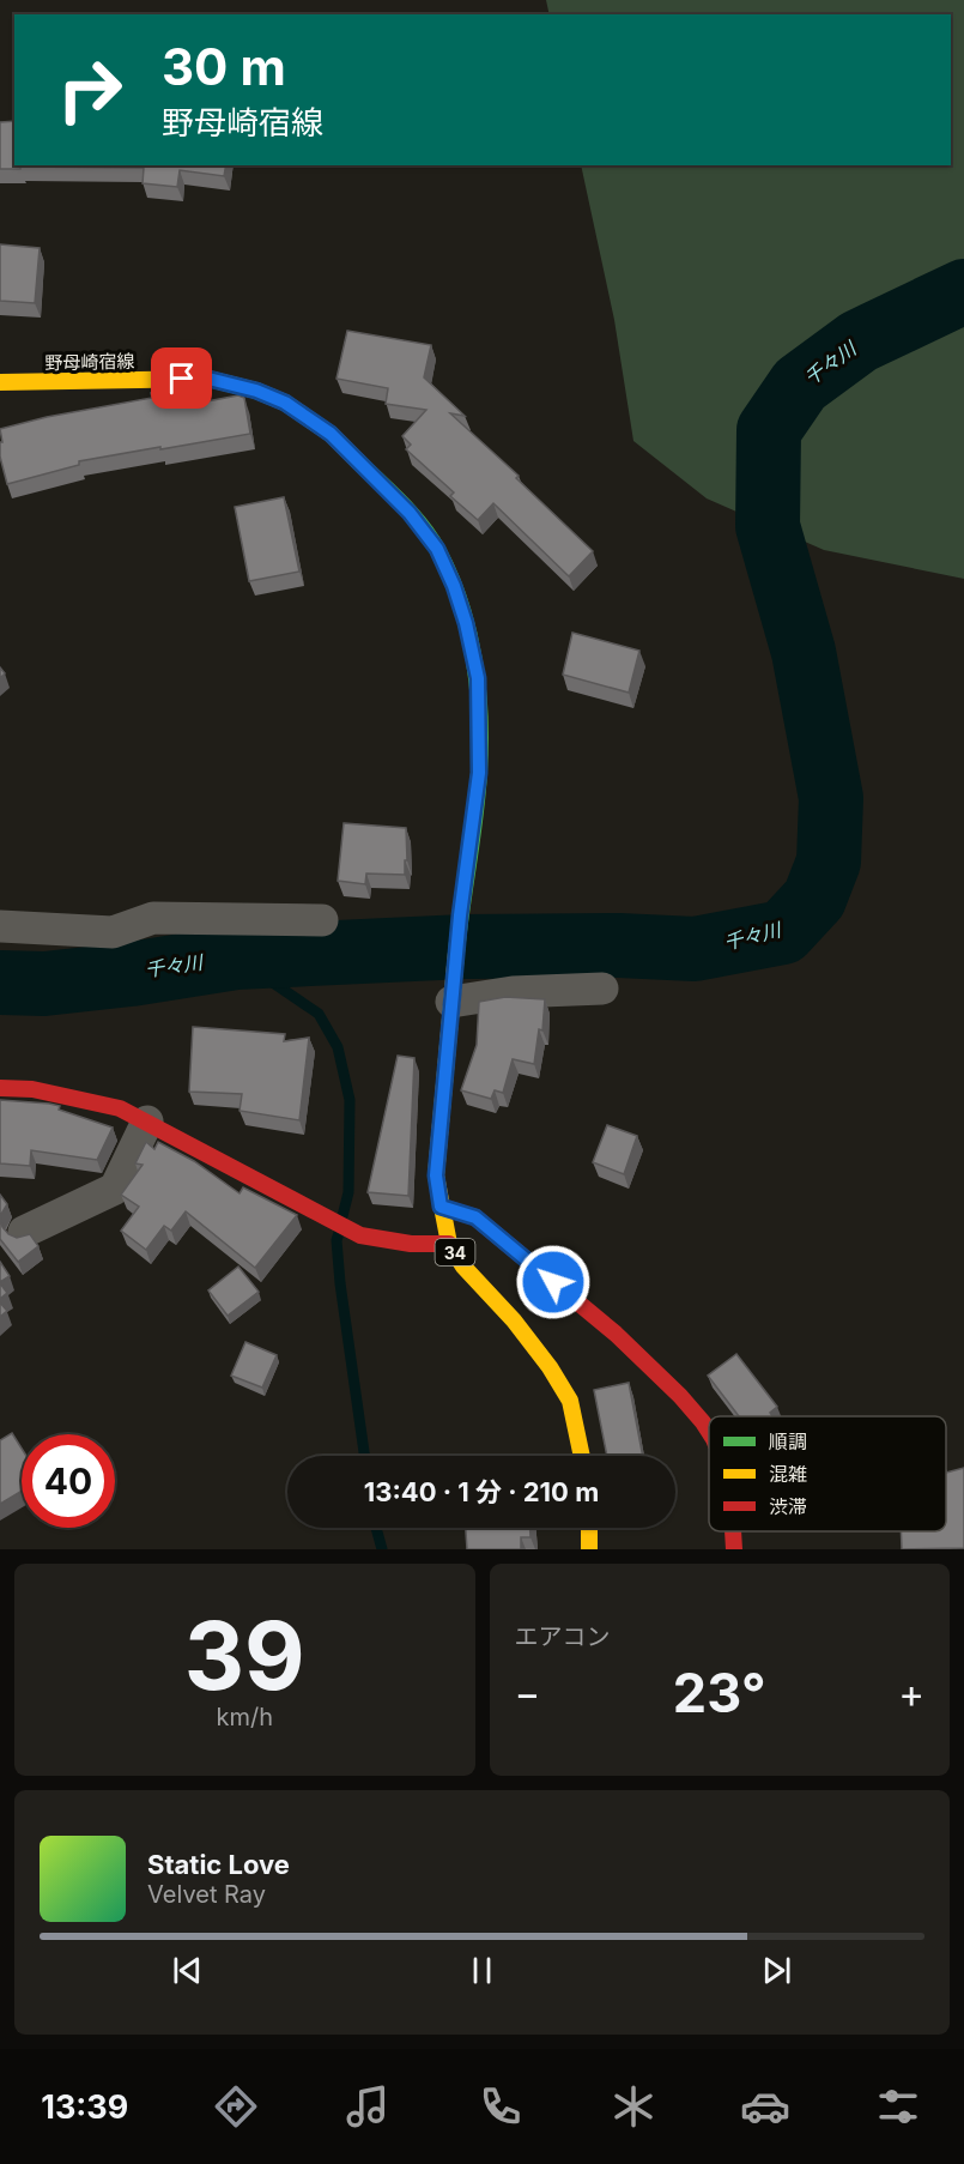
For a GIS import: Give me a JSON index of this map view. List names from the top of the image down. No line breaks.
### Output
{"streets":{"main road":["野母崎宿線","34"]},"water":["千々川"],"legend":["順調","混雑","渋滞"],"page":{"turn":["30 m","野母崎宿線"],"limit":"40","trip":"13:40 · 1 分 · 210 m","tile":[["39","km/h"],"エアコン"],"heat":["−","23°","+"],"song":["Static Love","Velvet Ray"],"tabs":"13:39"}}
